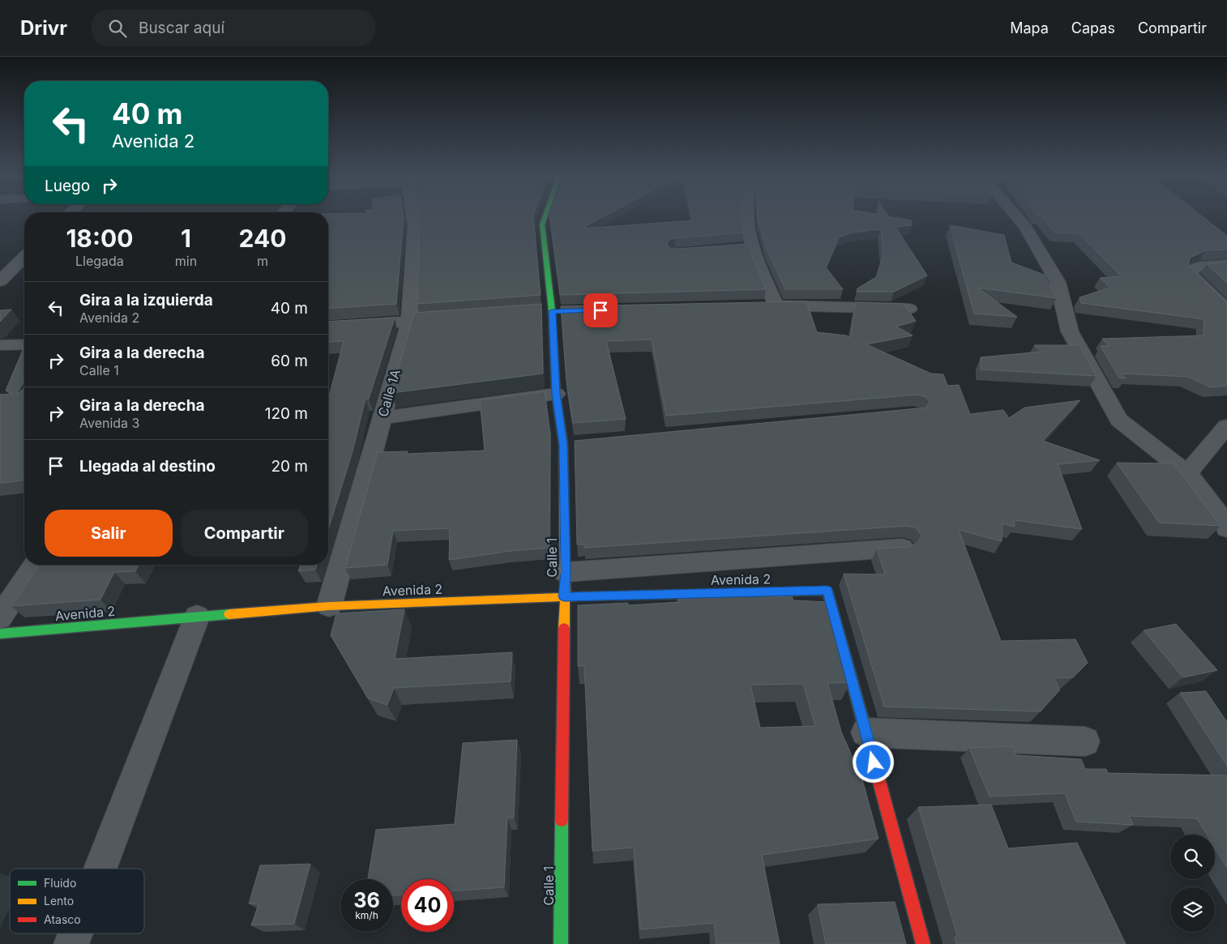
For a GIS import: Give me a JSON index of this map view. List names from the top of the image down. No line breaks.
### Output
{"streets":{"street":["Calle 1A","Calle 1","Avenida 2"]},"crossings":[["Calle 1A","Avenida 2"],["Calle 1","Avenida 2"]],"legend":["Fluido","Lento","Atasco"],"page":{"header":"Drivr","search":"Buscar aquí","nav":["Mapa","Capas","Compartir"],"turn":["40 m","Avenida 2"],"then":"Luego","eta":["18:00","Llegada","1","min","240","m"],"list":[{"name":"Gira a la izquierda","note":"Avenida 2","value":"40 m"},{"name":"Gira a la derecha","note":"Calle 1","value":"60 m"},{"name":"Gira a la derecha","note":"Avenida 3","value":"120 m"},{"name":"Llegada al destino","value":"20 m"}],"buttons":["Salir","Compartir"],"speed":"36 km/h","limit":"40"}}
